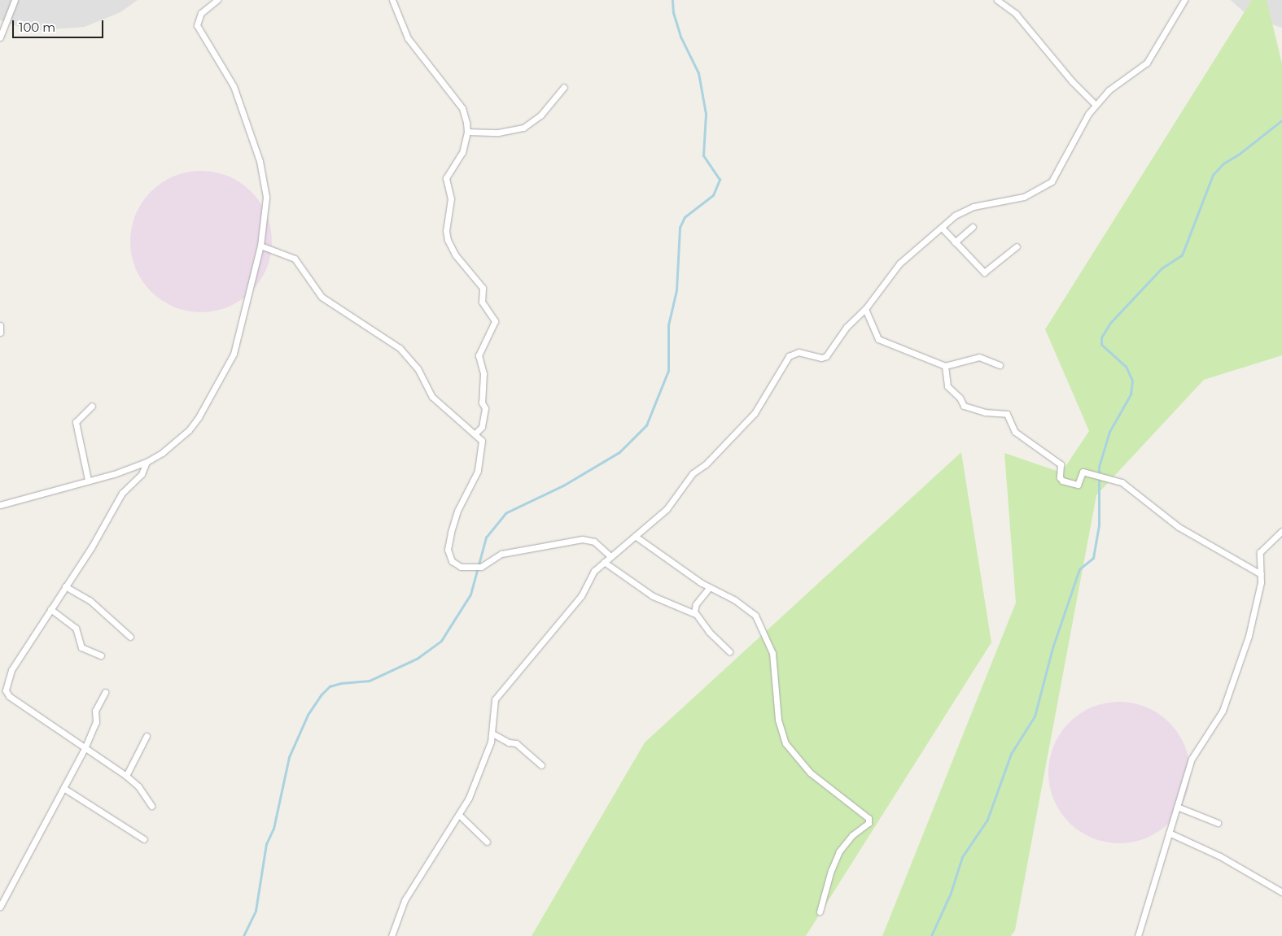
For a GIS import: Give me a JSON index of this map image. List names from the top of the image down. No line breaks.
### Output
{"scale_bar":"100 m"}
